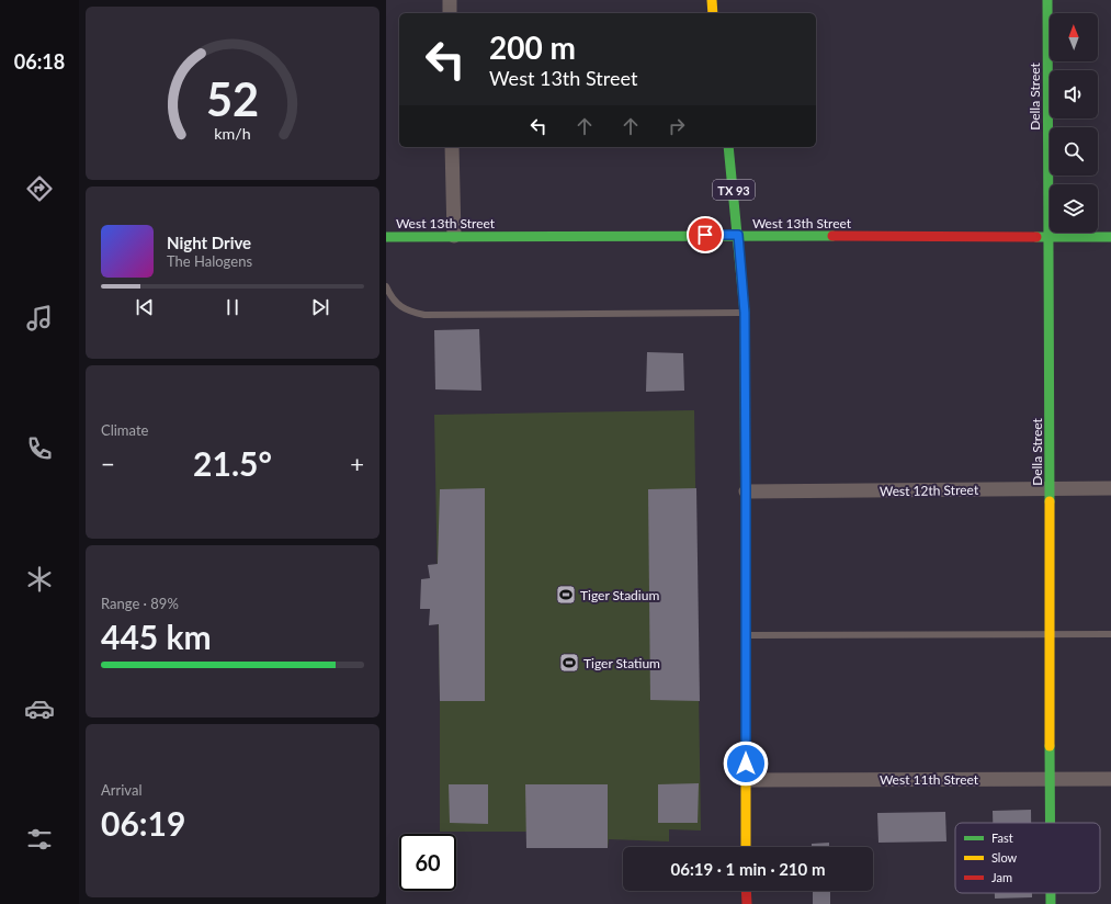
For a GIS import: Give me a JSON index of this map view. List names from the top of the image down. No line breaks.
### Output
{"streets":{"street":["Della Street","TX 93","West 13th Street","West 12th Street","West 11th Street"]},"crossings":[["Della Street","West 13th Street"],["Della Street","West 12th Street"],["Della Street","West 11th Street"],["TX 93","West 13th Street"],["TX 93","West 12th Street"],["TX 93","West 11th Street"]],"places":{"sports":["Tiger Stadium","Tiger Statium"]},"legend":["Fast","Slow","Jam"],"north":"top","page":{"tabs":"06:18","turn":["200 m","West 13th Street"],"song":["Night Drive","The Halogens"],"tile":["Climate",["Range · 89%","445 km"],["Arrival","06:19"]],"heat":["−","21.5°","+"],"limit":"60","trip":"06:19 · 1 min · 210 m","gauge":["52","km/h"]}}
